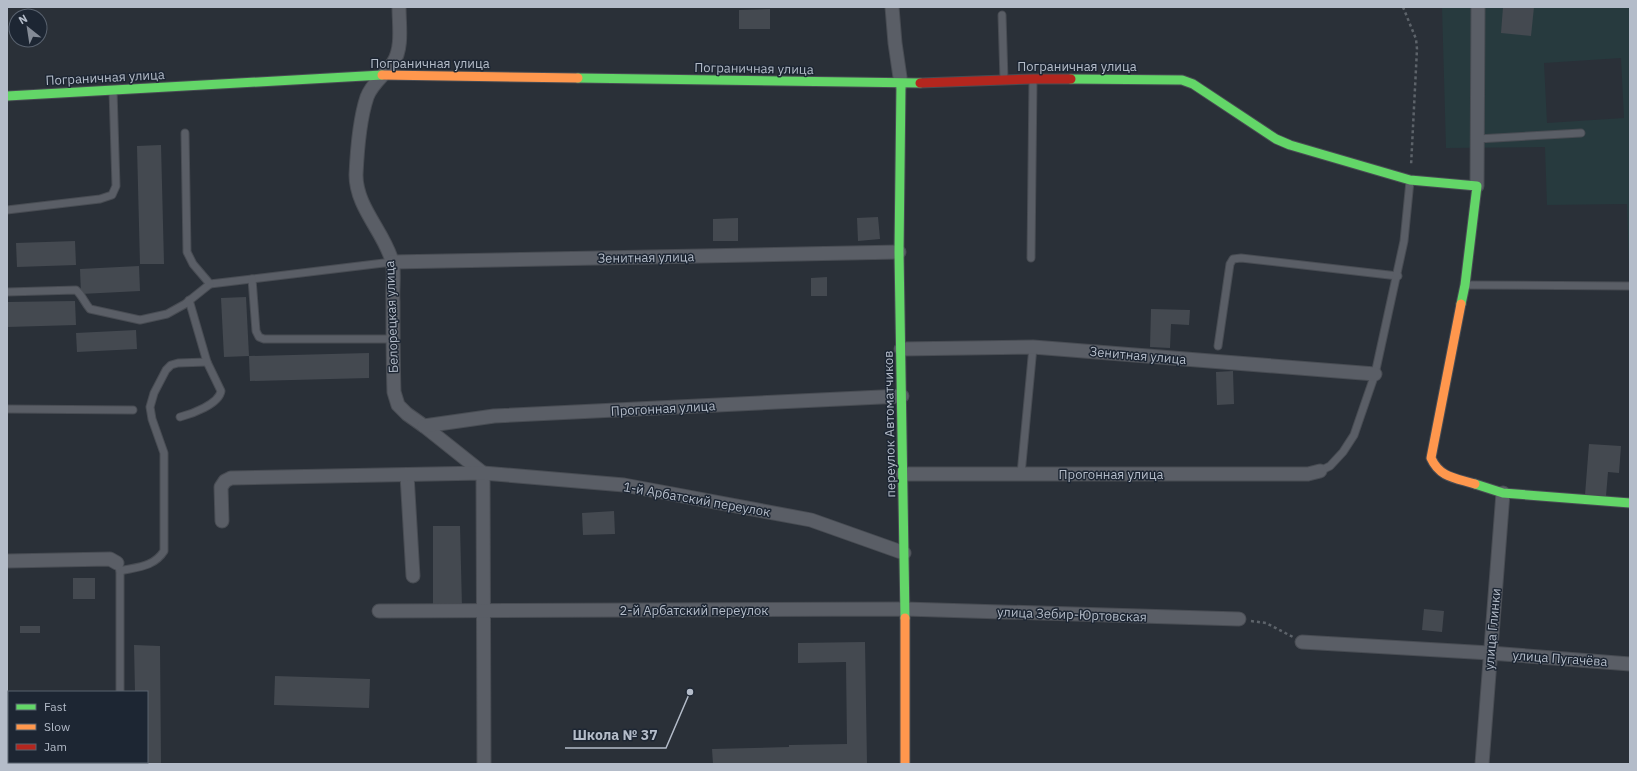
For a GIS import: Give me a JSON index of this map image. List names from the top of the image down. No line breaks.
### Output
{"streets":{"street":["Пограничная улица","Зенитная улица","Белорецкая улица","Прогонная улица","переулок Автоматчиков","1-й Арбатский переулок","2-й Арбатский переулок","улица Зебир-Юртовская","улица Глинки","улица Пугачёва"]},"crossings":[["Пограничная улица","Белорецкая улица"],["Пограничная улица","переулок Автоматчиков"],["Зенитная улица","Белорецкая улица"],["Зенитная улица","переулок Автоматчиков"],["Белорецкая улица","Прогонная улица"],["Прогонная улица","переулок Автоматчиков"],["переулок Автоматчиков","1-й Арбатский переулок"],["переулок Автоматчиков","2-й Арбатский переулок"],["переулок Автоматчиков","улица Зебир-Юртовская"],["2-й Арбатский переулок","улица Зебир-Юртовская"],["улица Глинки","улица Пугачёва"]],"places":["Школа № 37"],"legend":["Fast","Slow","Jam"],"north":"top left"}
